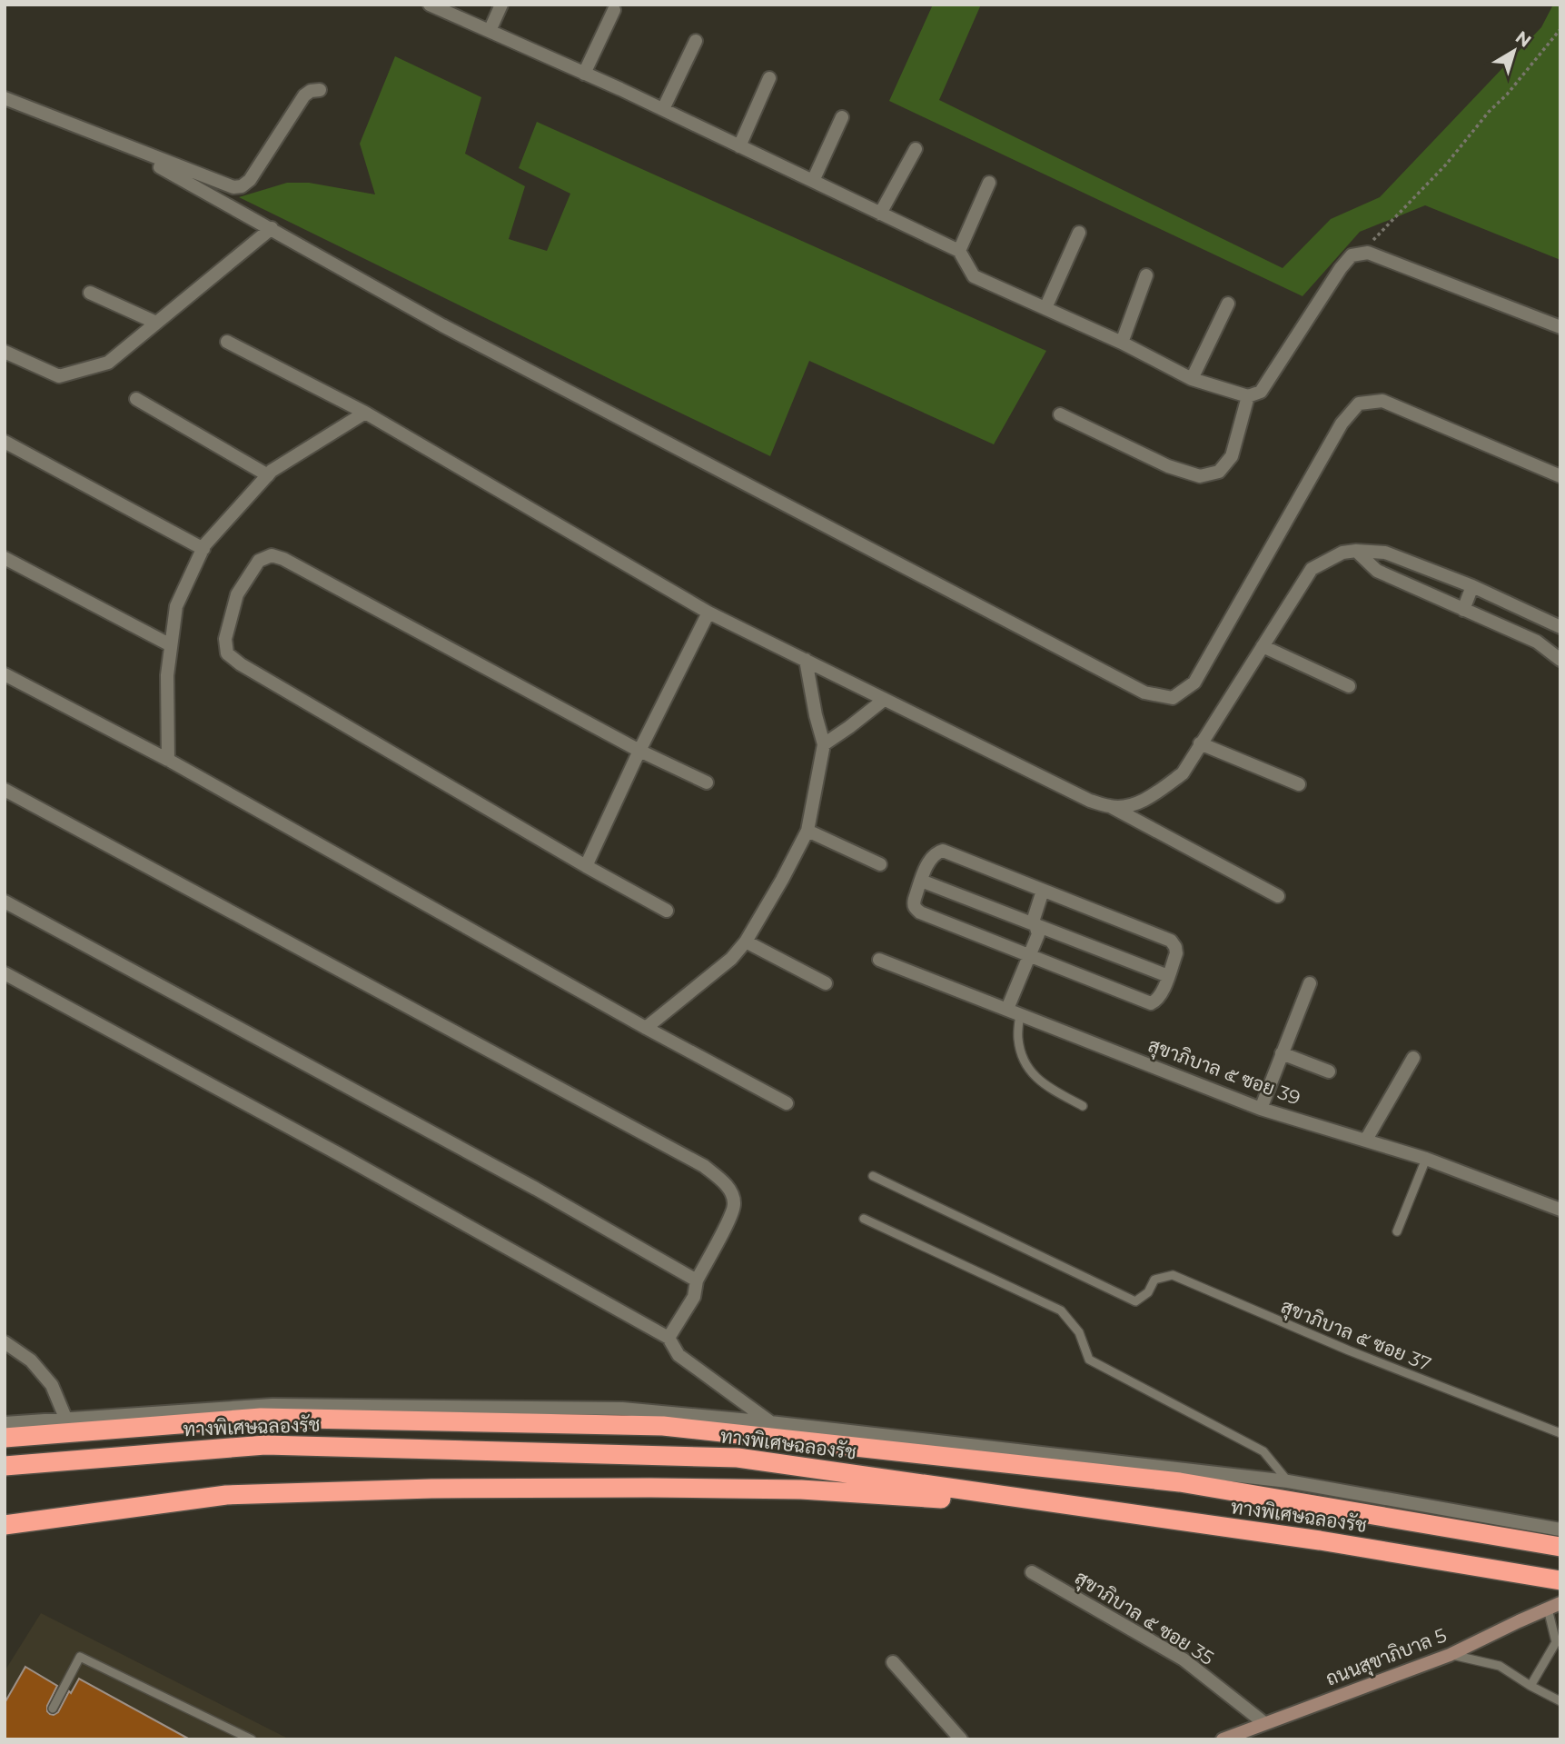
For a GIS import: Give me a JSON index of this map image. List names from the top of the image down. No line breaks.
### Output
{"streets":{"highway":["ทางพิเศษฉลองรัช"],"main road":["ถนนสุขาภิบาล 5"],"street":["สุขาภิบาล ๕ ซอย 39","สุขาภิบาล ๕ ซอย 35"],"lane":["สุขาภิบาล ๕ ซอย 37"]},"crossings":[["สุขาภิบาล ๕ ซอย 35","ถนนสุขาภิบาล 5"]],"north":"top right"}
